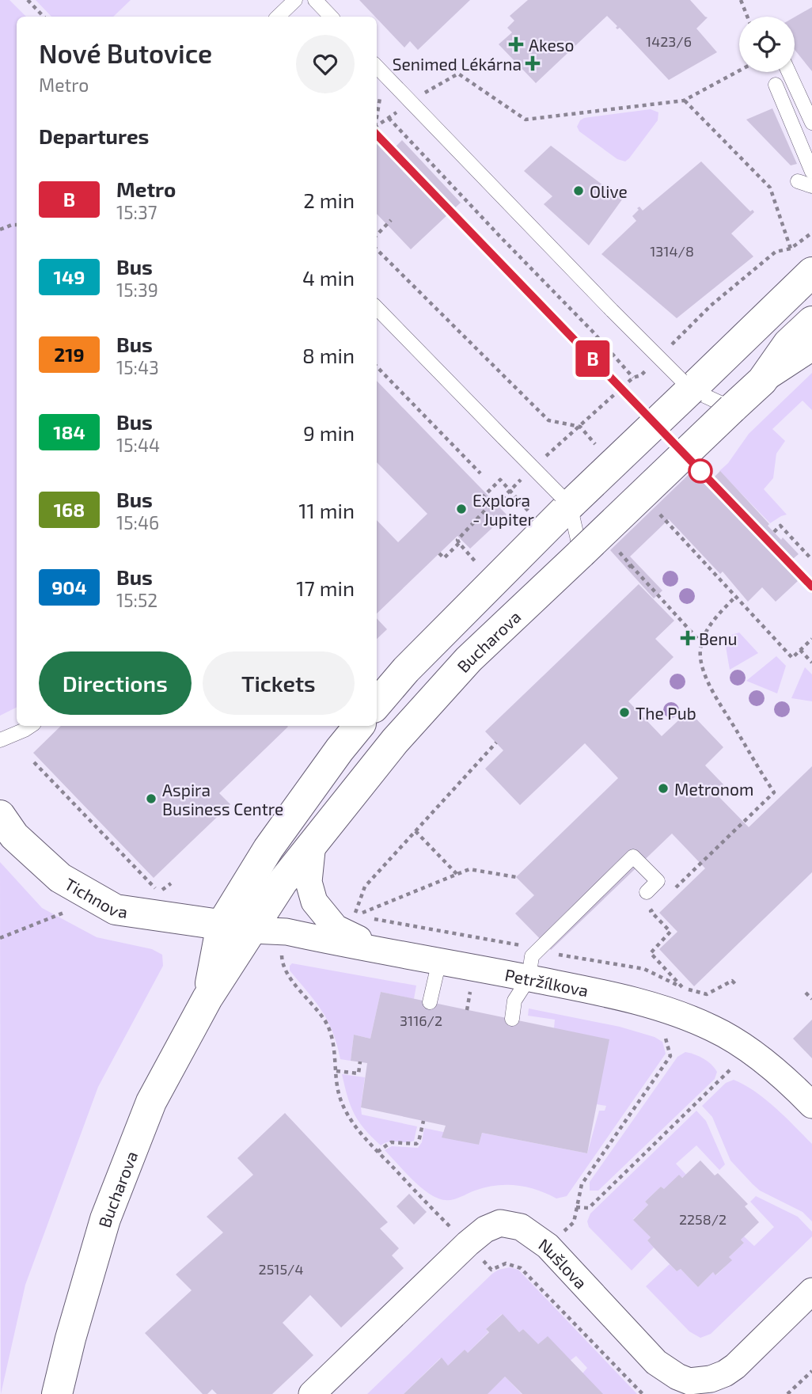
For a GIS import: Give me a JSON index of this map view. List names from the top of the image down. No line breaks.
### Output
{"streets":{"main road":["Bucharova","Tichnova"],"street":["Petržílkova","Nušlova"]},"crossings":[["Bucharova","Tichnova"],["Bucharova","Petržílkova"],["Tichnova","Petržílkova"]],"places":{"health":["Akeso","Senimed Lékárna","Benu"],"other":["Olive","Explora - Jupiter","The Pub","Metronom","Aspira Business Centre"]},"lines":["metro line B"],"house_numbers":["1423/6","1314/8","3116/2","2258/2","2515/4"],"page":{"on_map":"B","heading":[["Nové Butovice","Metro"],"Departures"],"list":[{"mark":"B","name":"Metro","note":"15:37","value":"2 min"},{"mark":"149","name":"Bus","note":"15:39","value":"4 min"},{"mark":"219","name":"Bus","note":"15:43","value":"8 min"},{"mark":"184","name":"Bus","note":"15:44","value":"9 min"},{"mark":"168","name":"Bus","note":"15:46","value":"11 min"},{"mark":"904","name":"Bus","note":"15:52","value":"17 min"}],"buttons":["Directions","Tickets"]}}
